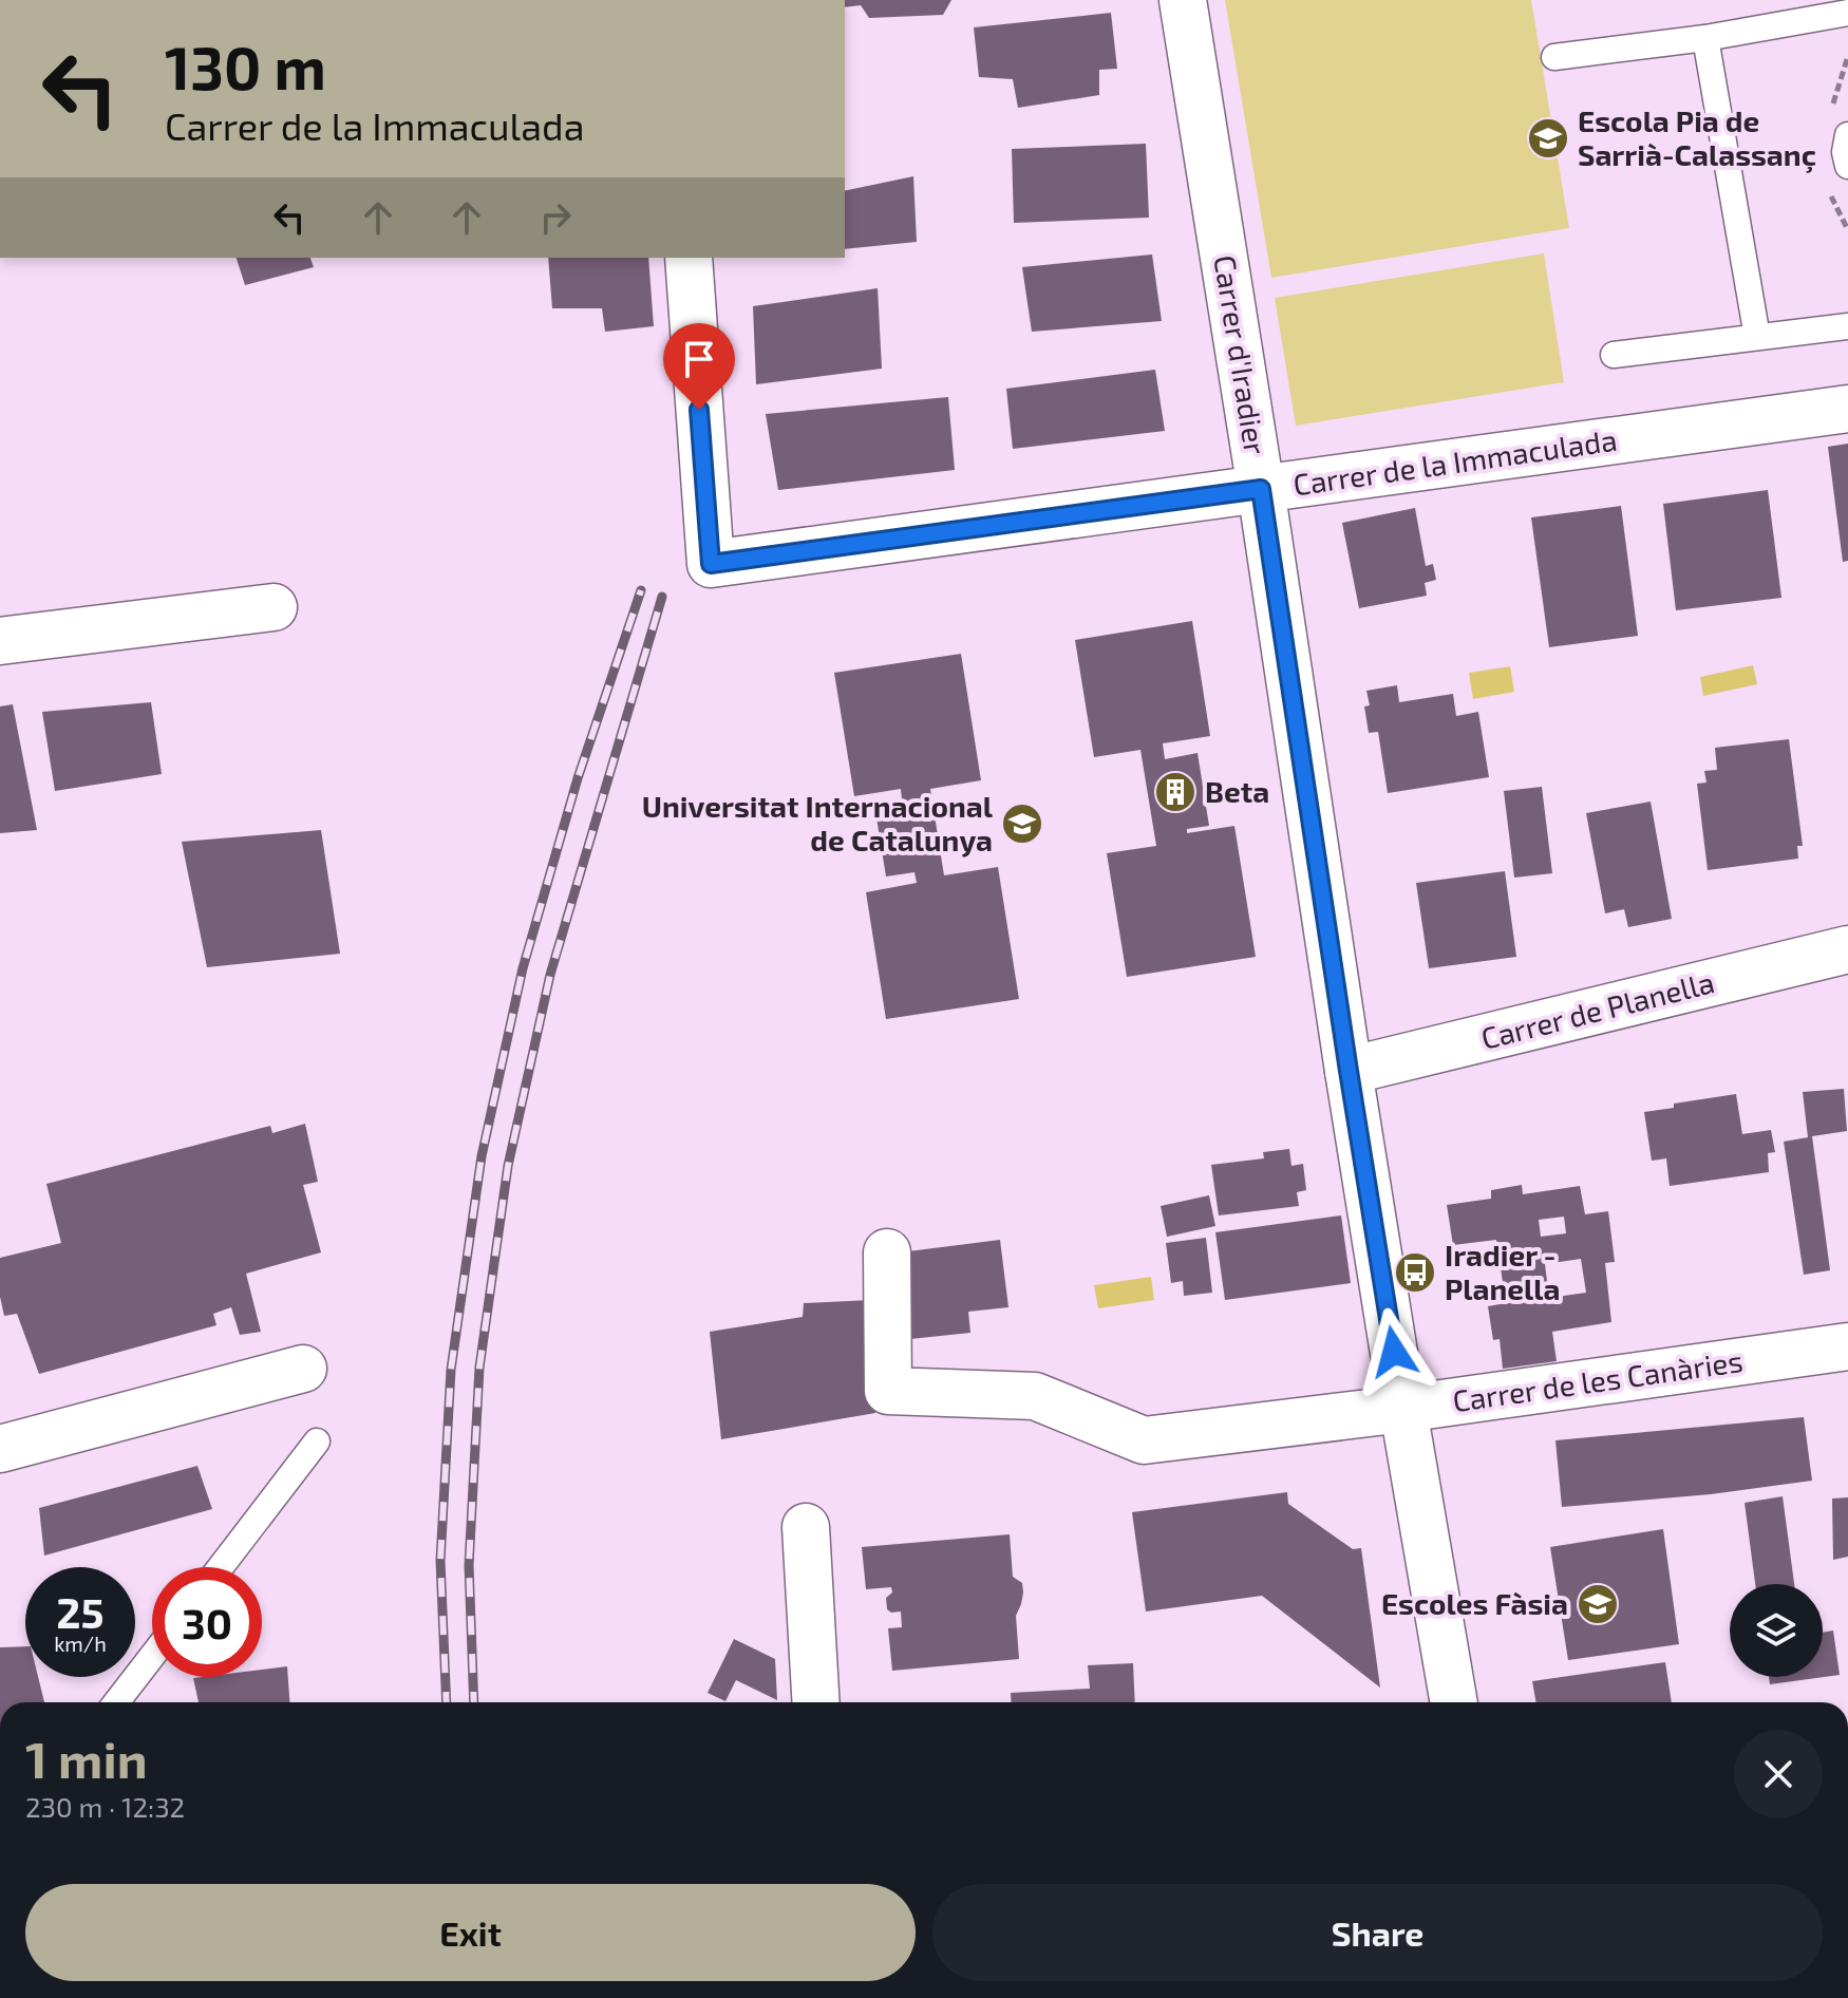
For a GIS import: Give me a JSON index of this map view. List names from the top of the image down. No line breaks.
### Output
{"streets":{"street":["Carrer d'Iradier","Carrer de la Immaculada","Carrer de Planella","Carrer de les Canàries"]},"crossings":[["Carrer d'Iradier","Carrer de la Immaculada"],["Carrer d'Iradier","Carrer de Planella"],["Carrer d'Iradier","Carrer de les Canàries"]],"places":{"school or university":["Escola Pia de Sarrià-Calassanç","Universitat Internacional de Catalunya","Escoles Fàsia"],"building":["Beta"],"bus stop":["Iradier - Planella"]},"page":{"turn":["130 m","Carrer de la Immaculada"],"speed":"25 km/h","limit":"30","heading":["1 min","230 m · 12:32"],"buttons":["Exit","Share"]}}
